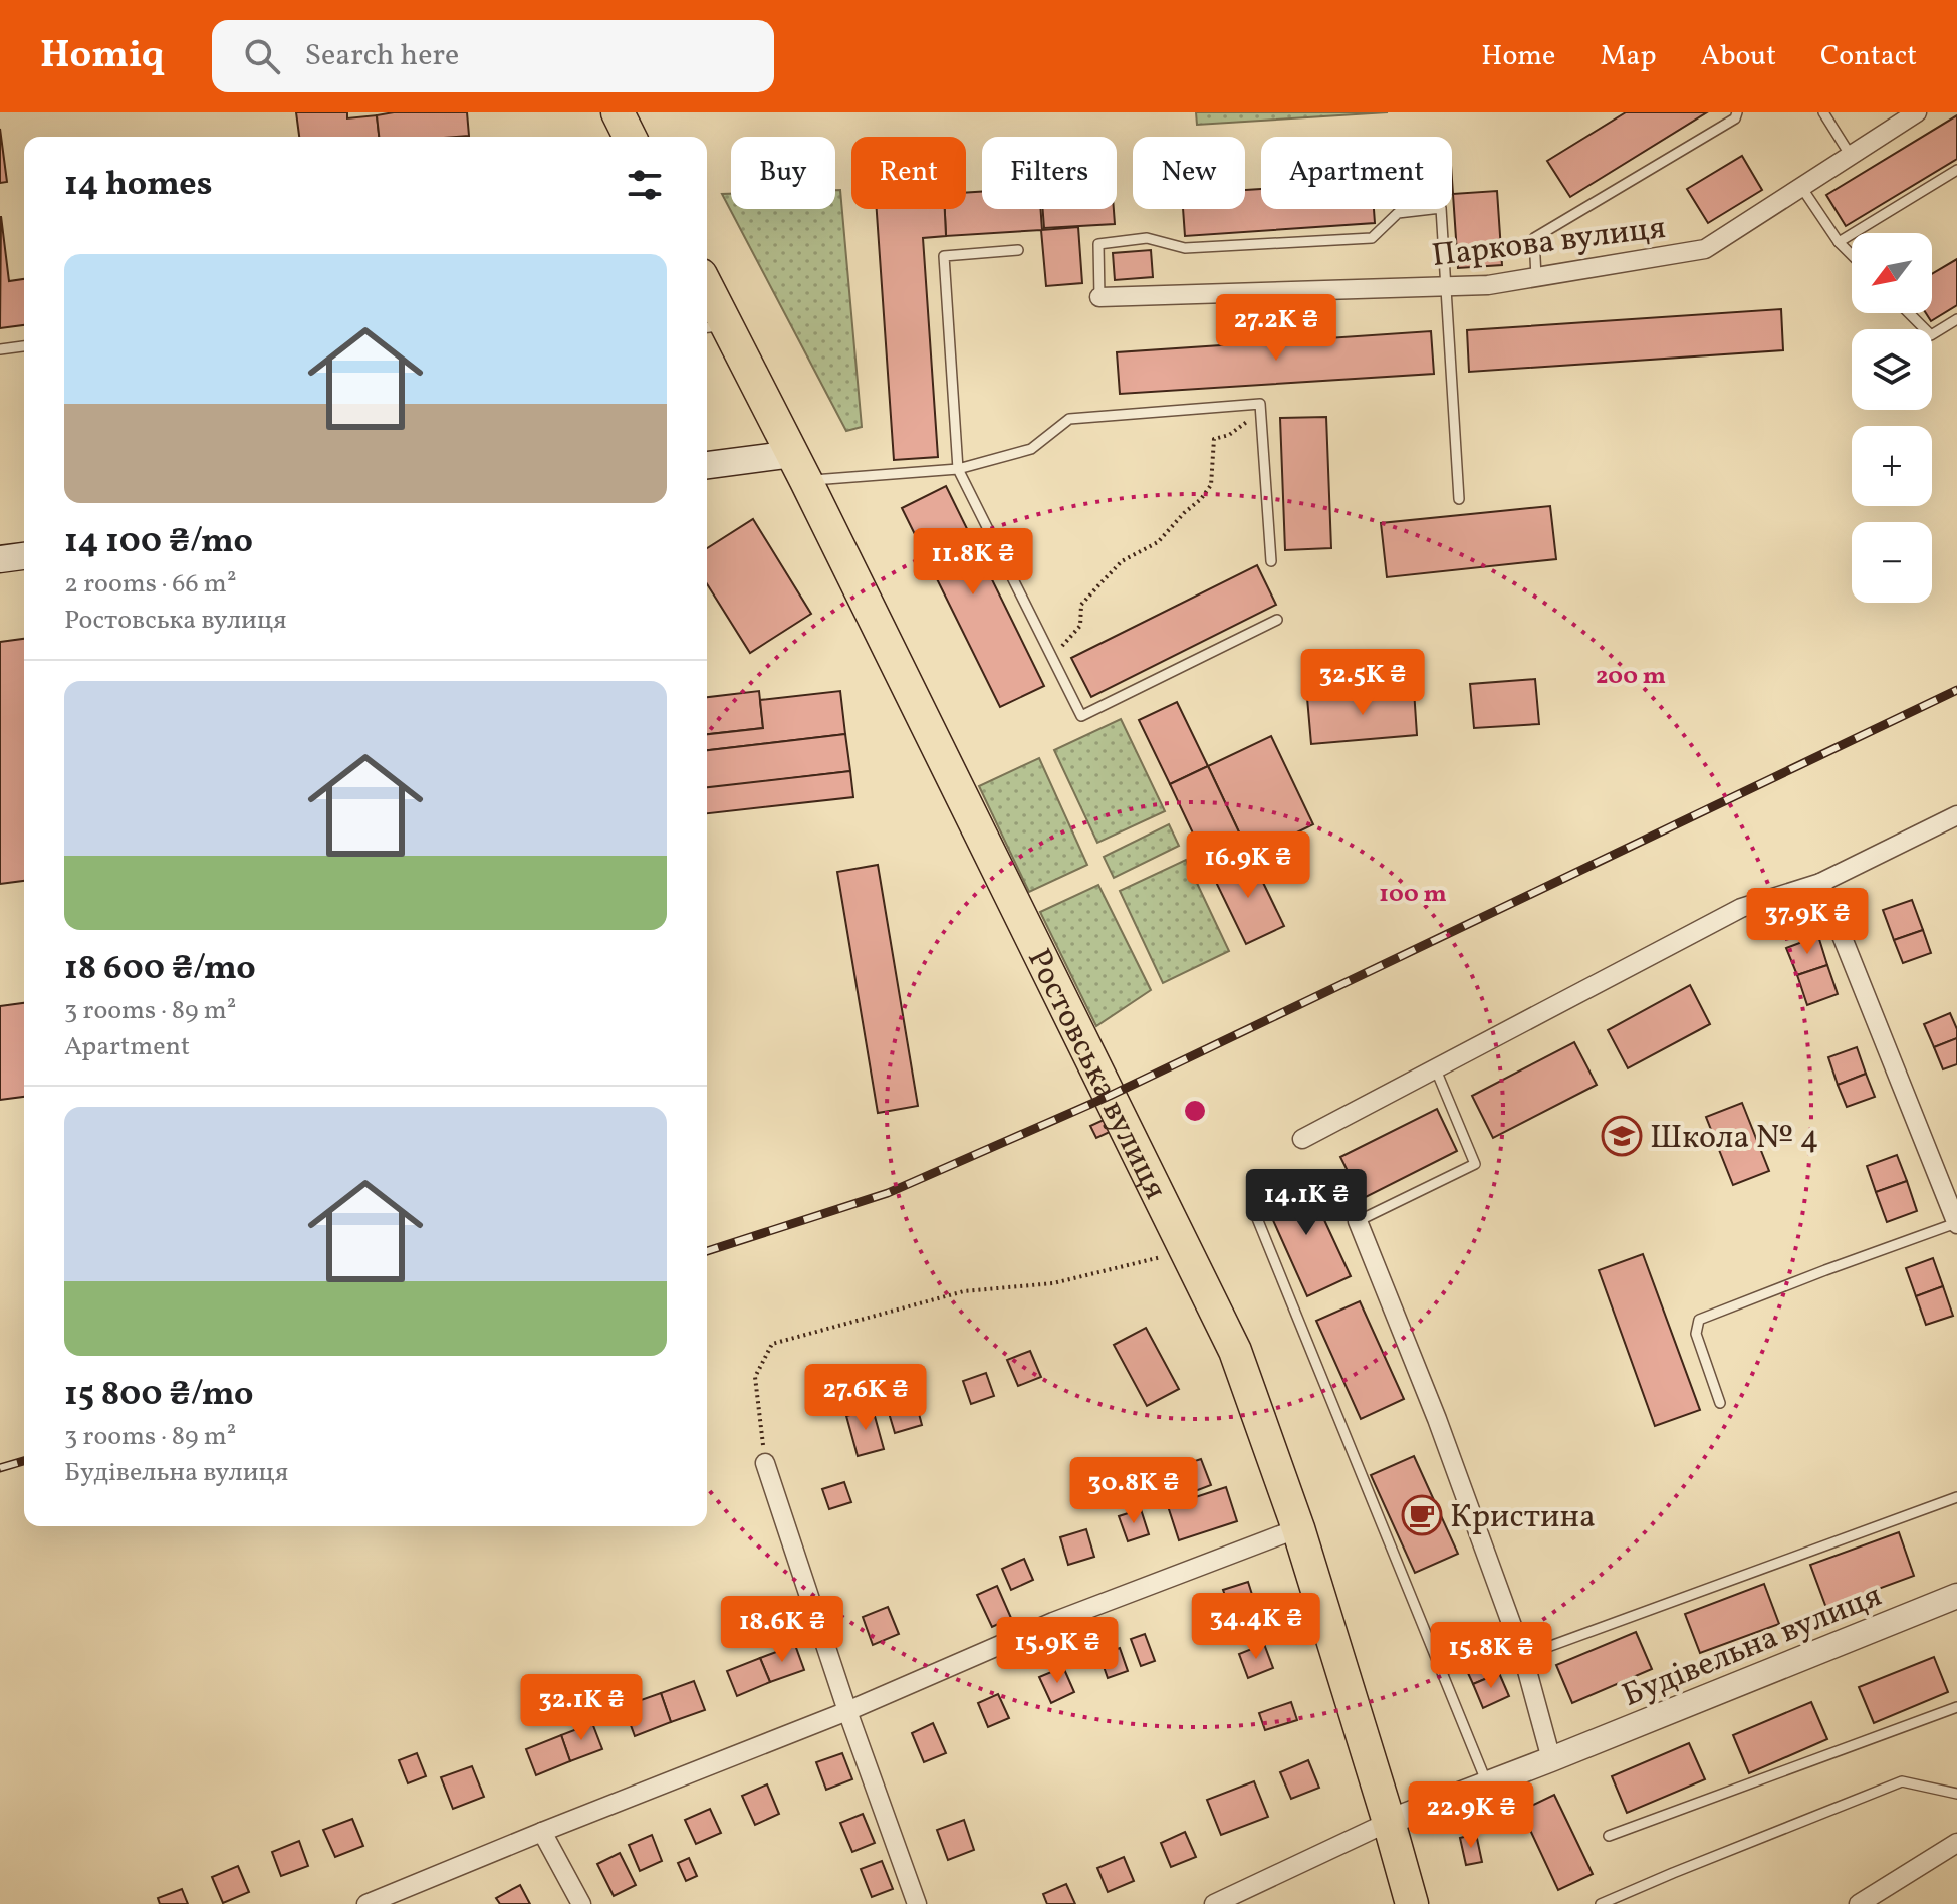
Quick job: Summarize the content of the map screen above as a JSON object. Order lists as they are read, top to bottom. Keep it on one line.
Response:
{"streets":{"highway":["Ростовська вулиця"],"street":["Паркова вулиця","Будівельна вулиця"]},"crossings":[["Ростовська вулиця","Будівельна вулиця"]],"places":{"school or university":["Школа № 4"],"cafe":["Кристина"]},"north":"bottom left","page":{"header":"Homiq","search":"Search here","nav":["Home","Map","About","Contact"],"chip":["Buy","Rent","Filters","New","Apartment"],"heading":"14 homes","map_buttons":["+","−"],"list":[{"name":"14 100 ₴/mo","note":"2 rooms · 66 m² · Ростовська вулиця"},{"name":"18 600 ₴/mo","note":"3 rooms · 89 m² · Apartment"},{"name":"15 800 ₴/mo","note":"3 rooms · 89 m² · Будівельна вулиця"}],"price":["27.2K ₴","11.8K ₴","32.5K ₴","16.9K ₴","37.9K ₴","14.1K ₴","27.6K ₴","30.8K ₴","34.4K ₴","18.6K ₴","15.9K ₴","15.8K ₴","32.1K ₴","22.9K ₴"]},"rings":["200 m","100 m"]}
